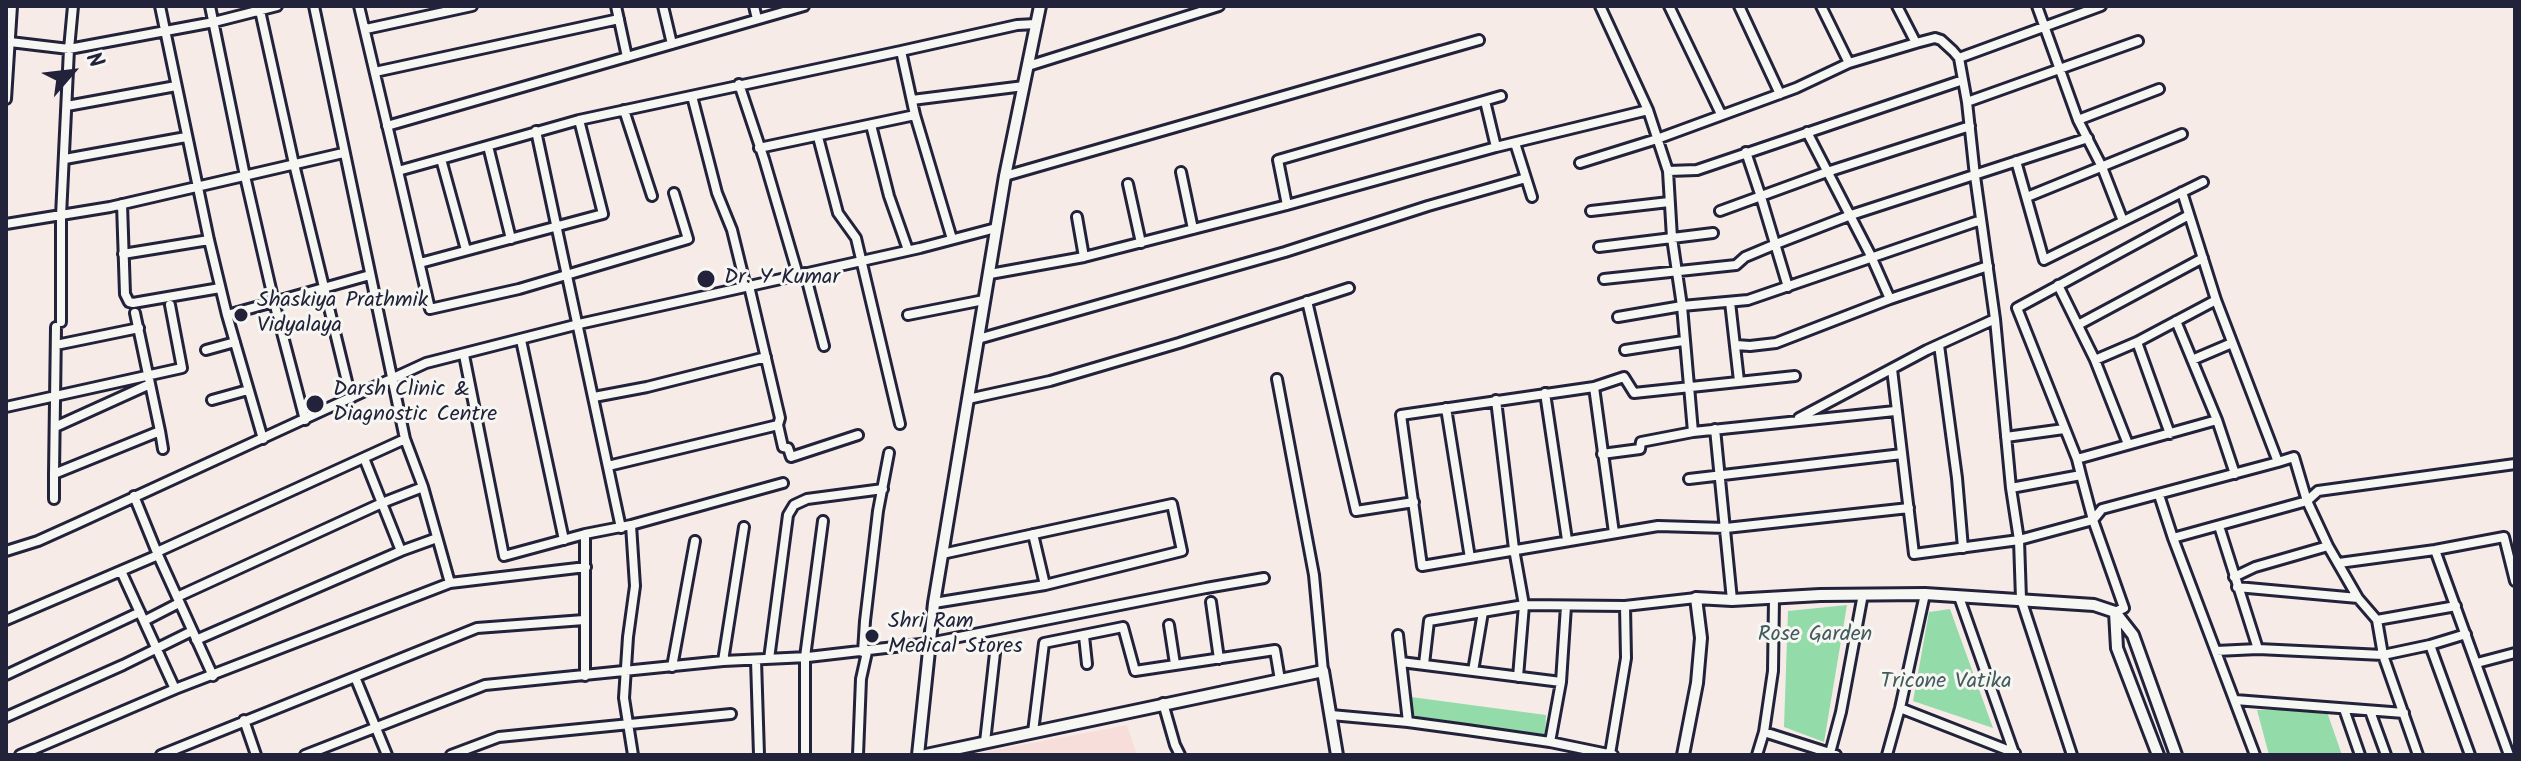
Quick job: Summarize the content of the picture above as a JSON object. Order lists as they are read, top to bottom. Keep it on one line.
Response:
{"parks":["Rose Garden","Tricone Vatika"],"places":["Dr. Y Kumar","Shaskiya Prathmik Vidyalaya","Darsh Clinic & Diagnostic Centre","Shri Ram Medical Stores"],"north":"top right"}
